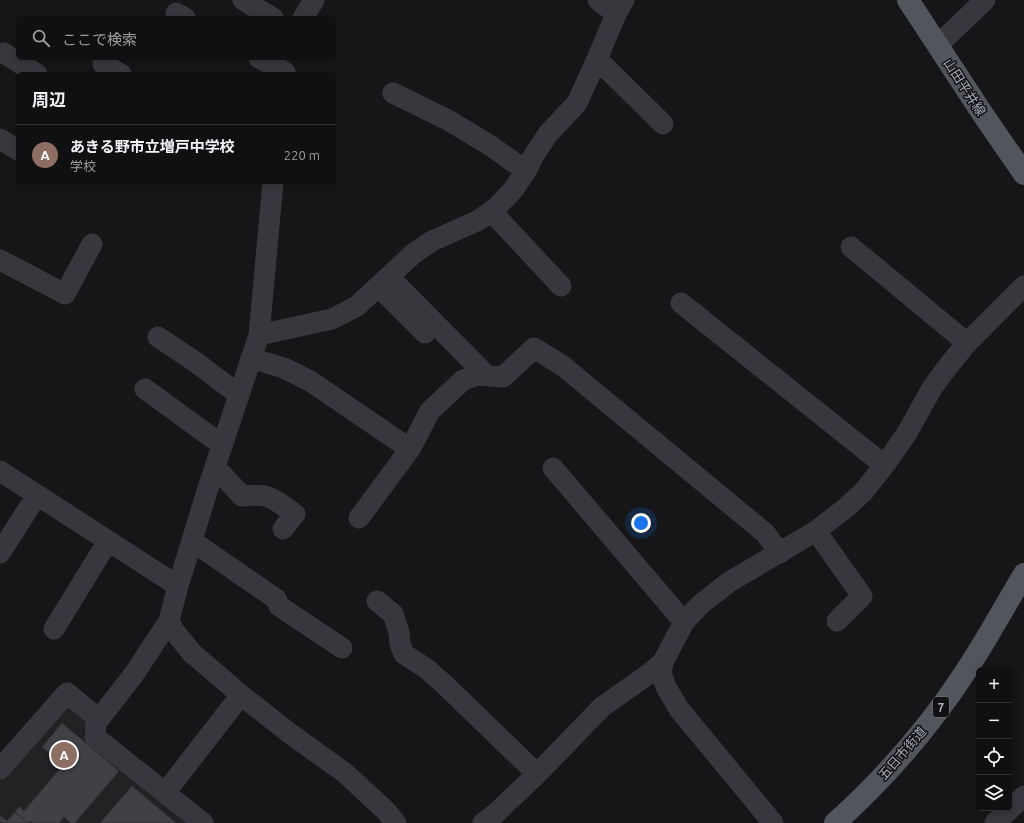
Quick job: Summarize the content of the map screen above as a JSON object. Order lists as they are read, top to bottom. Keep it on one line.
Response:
{"streets":{"main road":["山田平井線","7","五日市街道"]},"page":{"search":"ここで検索","heading":"周辺","list":[{"mark":"A","name":"あきる野市立増戸中学校","note":"学校","value":"220 m"}],"map_buttons":["+","−"],"pins":"A"}}
